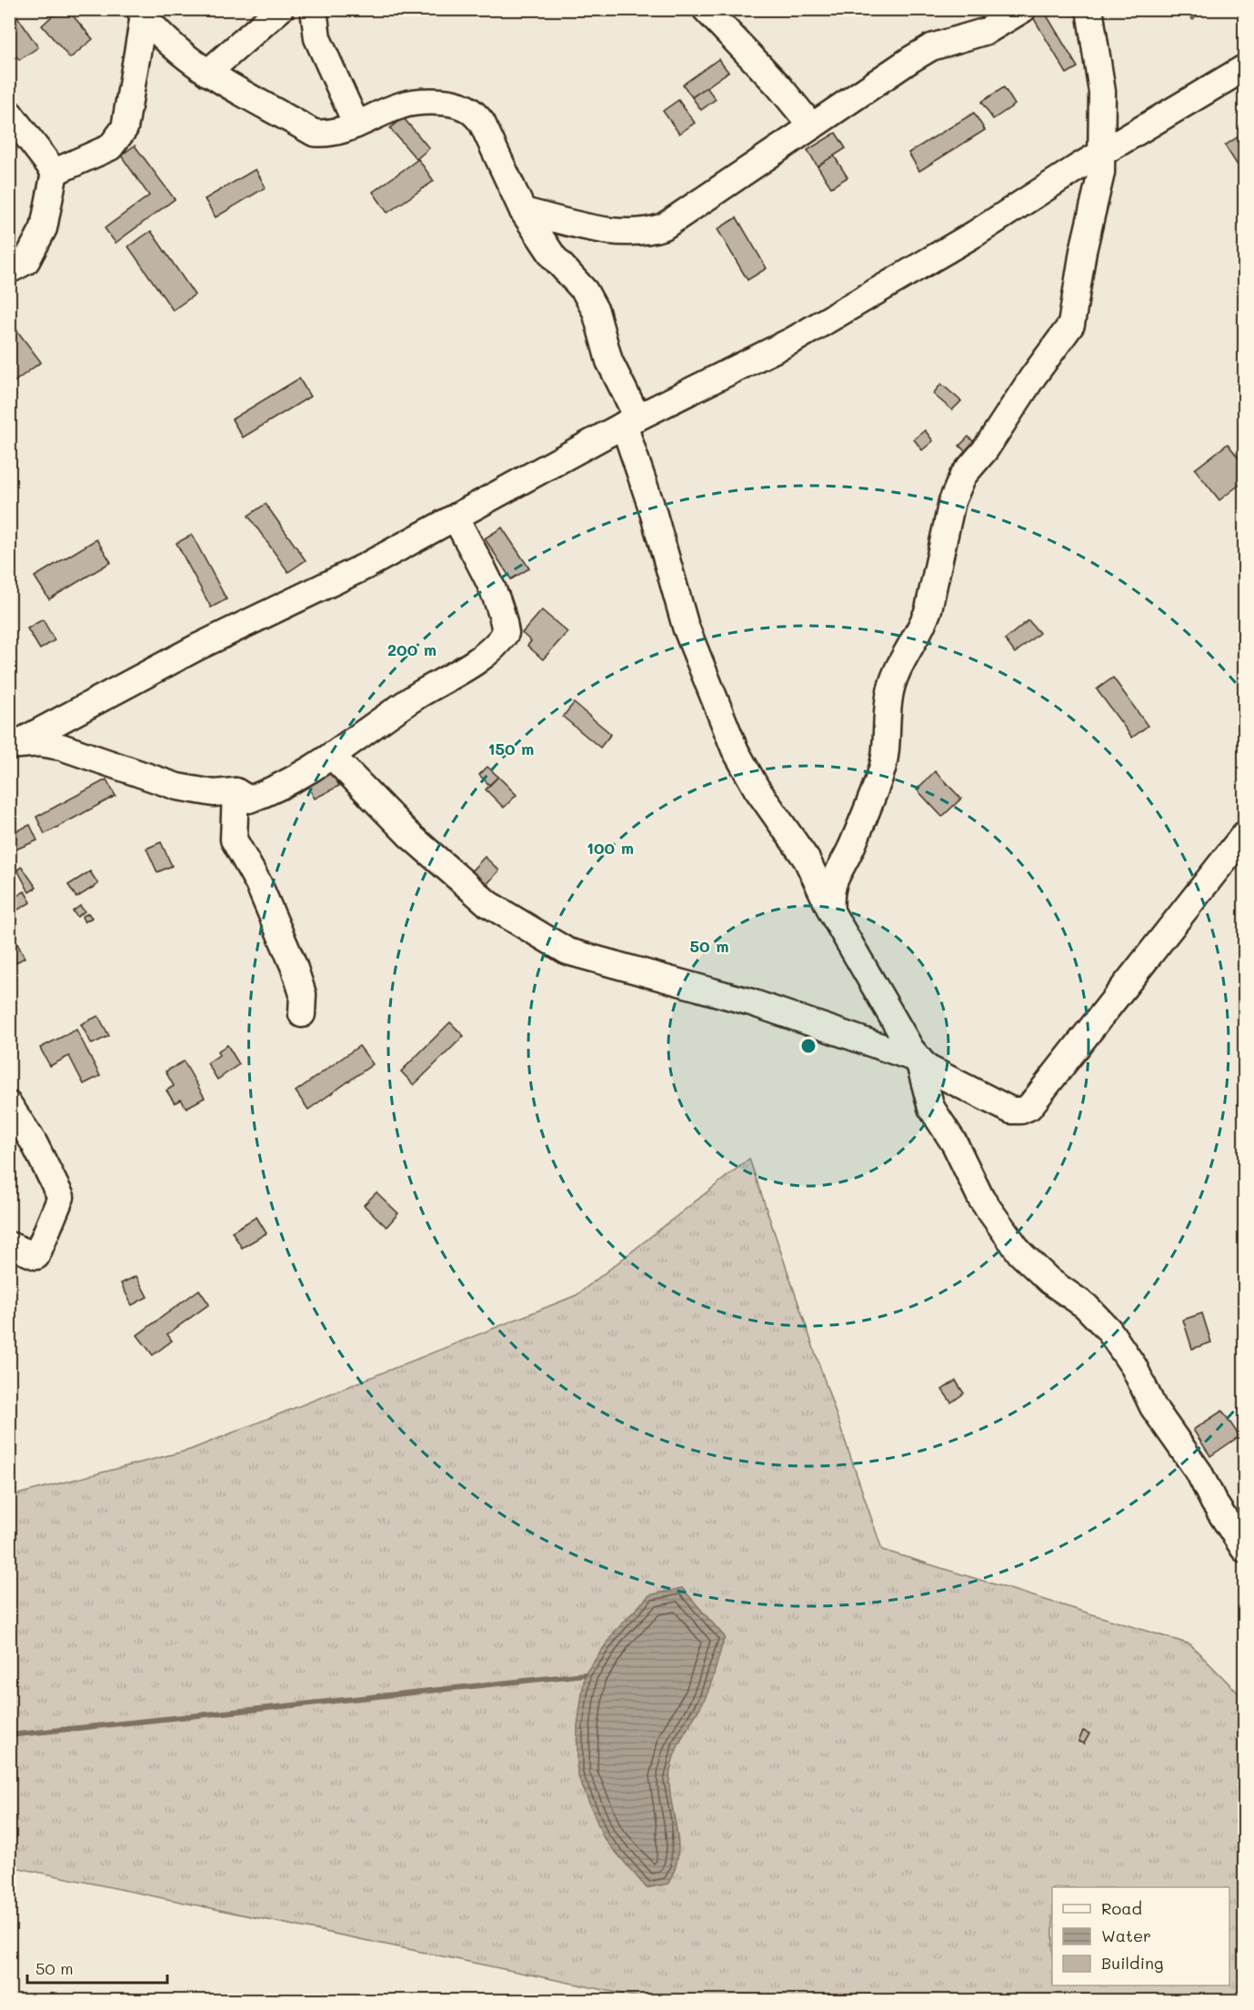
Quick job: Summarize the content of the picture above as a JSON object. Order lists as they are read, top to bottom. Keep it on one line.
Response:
{"legend":["Road","Water","Building"],"scale_bar":"50 m","rings":["200 m","150 m","100 m","50 m"]}
